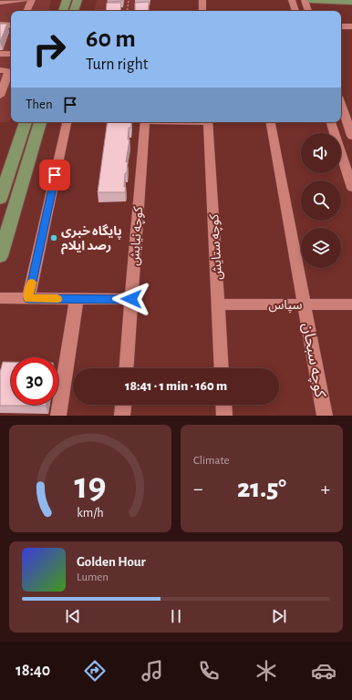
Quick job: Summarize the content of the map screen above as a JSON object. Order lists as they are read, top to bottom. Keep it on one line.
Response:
{"streets":{"street":["كوچه نيايش","کوچه ستایش","سپاس","کوچه سبحان"]},"crossings":[["کوچه ستایش","سپاس"],["سپاس","کوچه سبحان"]],"places":["پایگاه خبری رصد ایلام"],"page":{"turn":["60 m","Turn right"],"then":"Then","limit":"30","trip":"18:41 · 1 min · 160 m","tile":"Climate","heat":["−","21.5°","+"],"song":["Golden Hour","Lumen"],"tabs":"18:40","gauge":["19","km/h"]}}
